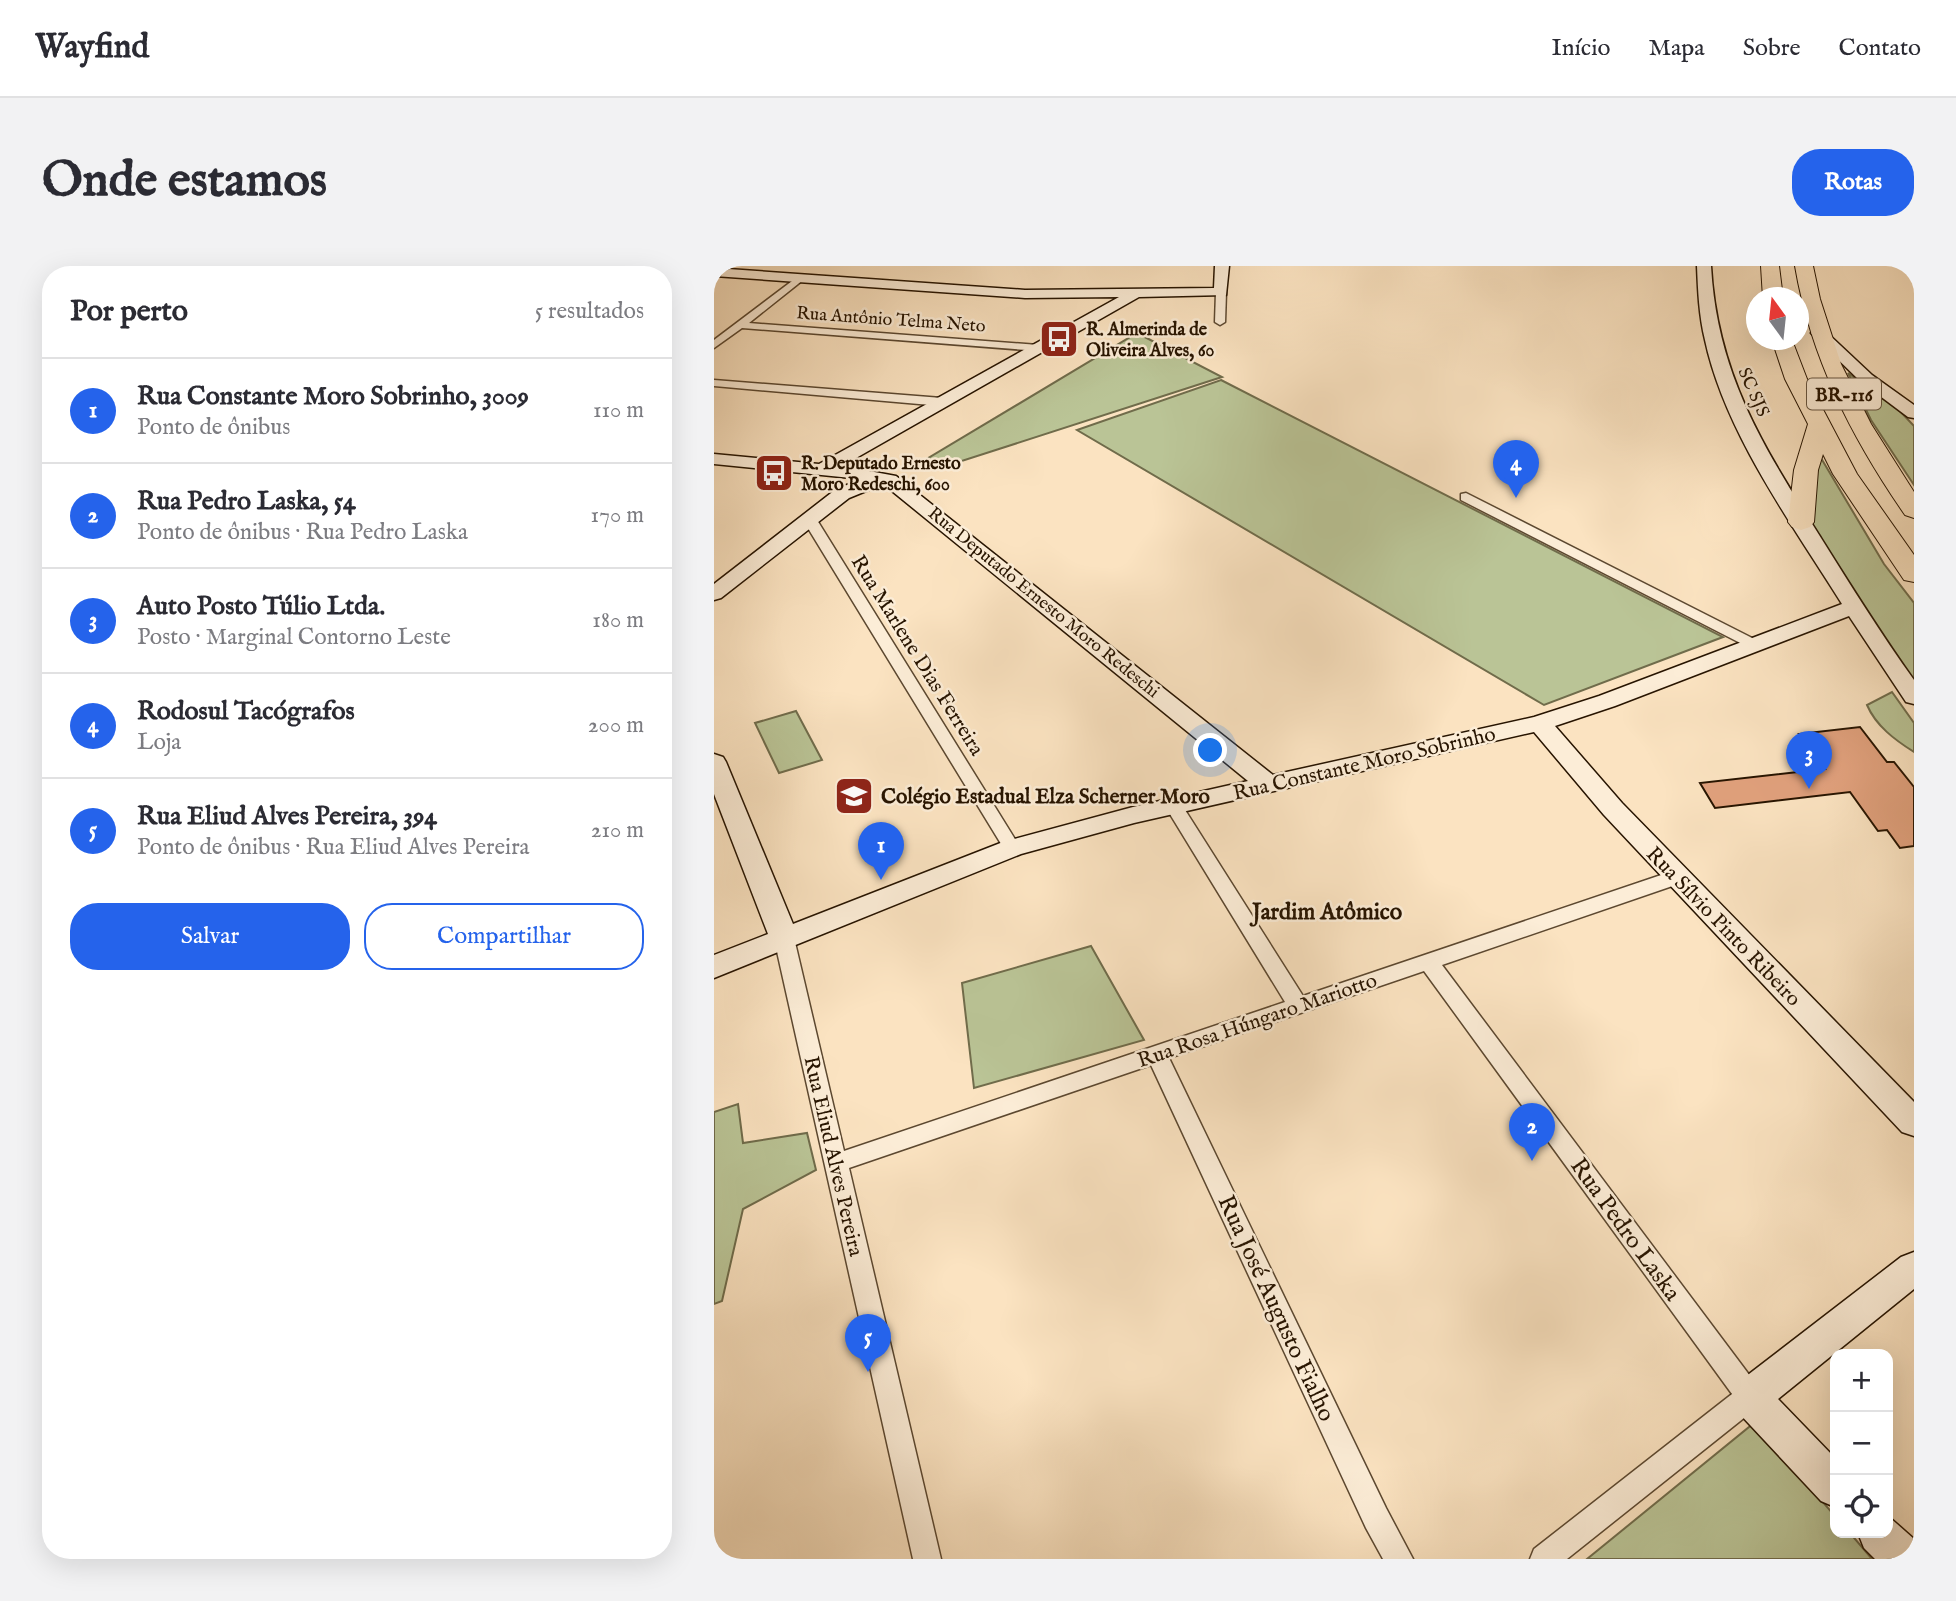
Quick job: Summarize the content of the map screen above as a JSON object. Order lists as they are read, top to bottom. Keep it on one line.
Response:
{"streets":{"highway":["BR-116"],"street":["Rua Antônio Telma Neto","SC SJS","Rua Deputado Ernesto Moro Redeschi","Rua Marlene Dias Ferreira","Rua Constante Moro Sobrinho","Rua Sílvio Pinto Ribeiro","Rua Rosa Húngaro Mariotto","Rua Eliud Alves Pereira","Rua Pedro Laska","Rua José Augusto Fialho"]},"crossings":[["SC SJS","Rua Constante Moro Sobrinho"],["Rua Deputado Ernesto Moro Redeschi","Rua Constante Moro Sobrinho"],["Rua Marlene Dias Ferreira","Rua Constante Moro Sobrinho"],["Rua Constante Moro Sobrinho","Rua Sílvio Pinto Ribeiro"],["Rua Constante Moro Sobrinho","Rua Eliud Alves Pereira"],["Rua Sílvio Pinto Ribeiro","Rua Rosa Húngaro Mariotto"],["Rua Rosa Húngaro Mariotto","Rua Eliud Alves Pereira"],["Rua Rosa Húngaro Mariotto","Rua Pedro Laska"],["Rua Rosa Húngaro Mariotto","Rua José Augusto Fialho"]],"districts":["Jardim Atômico"],"places":{"bus stop":["R. Almerinda de Oliveira Alves, 60","R. Deputado Ernesto Moro Redeschi, 600"],"school or university":["Colégio Estadual Elza Scherner Moro"]},"north":"top","page":{"header":"Wayfind","nav":["Início","Mapa","Sobre","Contato"],"buttons":["Rotas",["Salvar","Compartilhar"]],"title":"Onde estamos","heading":["Por perto","5 resultados"],"list":[{"mark":"1","name":"Rua Constante Moro Sobrinho, 3009","note":"Ponto de ônibus","value":"110 m"},{"mark":"2","name":"Rua Pedro Laska, 54","note":"Ponto de ônibus · Rua Pedro Laska","value":"170 m"},{"mark":"3","name":"Auto Posto Túlio Ltda.","note":"Posto · Marginal Contorno Leste","value":"180 m"},{"mark":"4","name":"Rodosul Tacógrafos","note":"Loja","value":"200 m"},{"mark":"5","name":"Rua Eliud Alves Pereira, 394","note":"Ponto de ônibus · Rua Eliud Alves Pereira","value":"210 m"}],"pins":["4","3","1","2","5"],"map_buttons":["+","−"]}}
